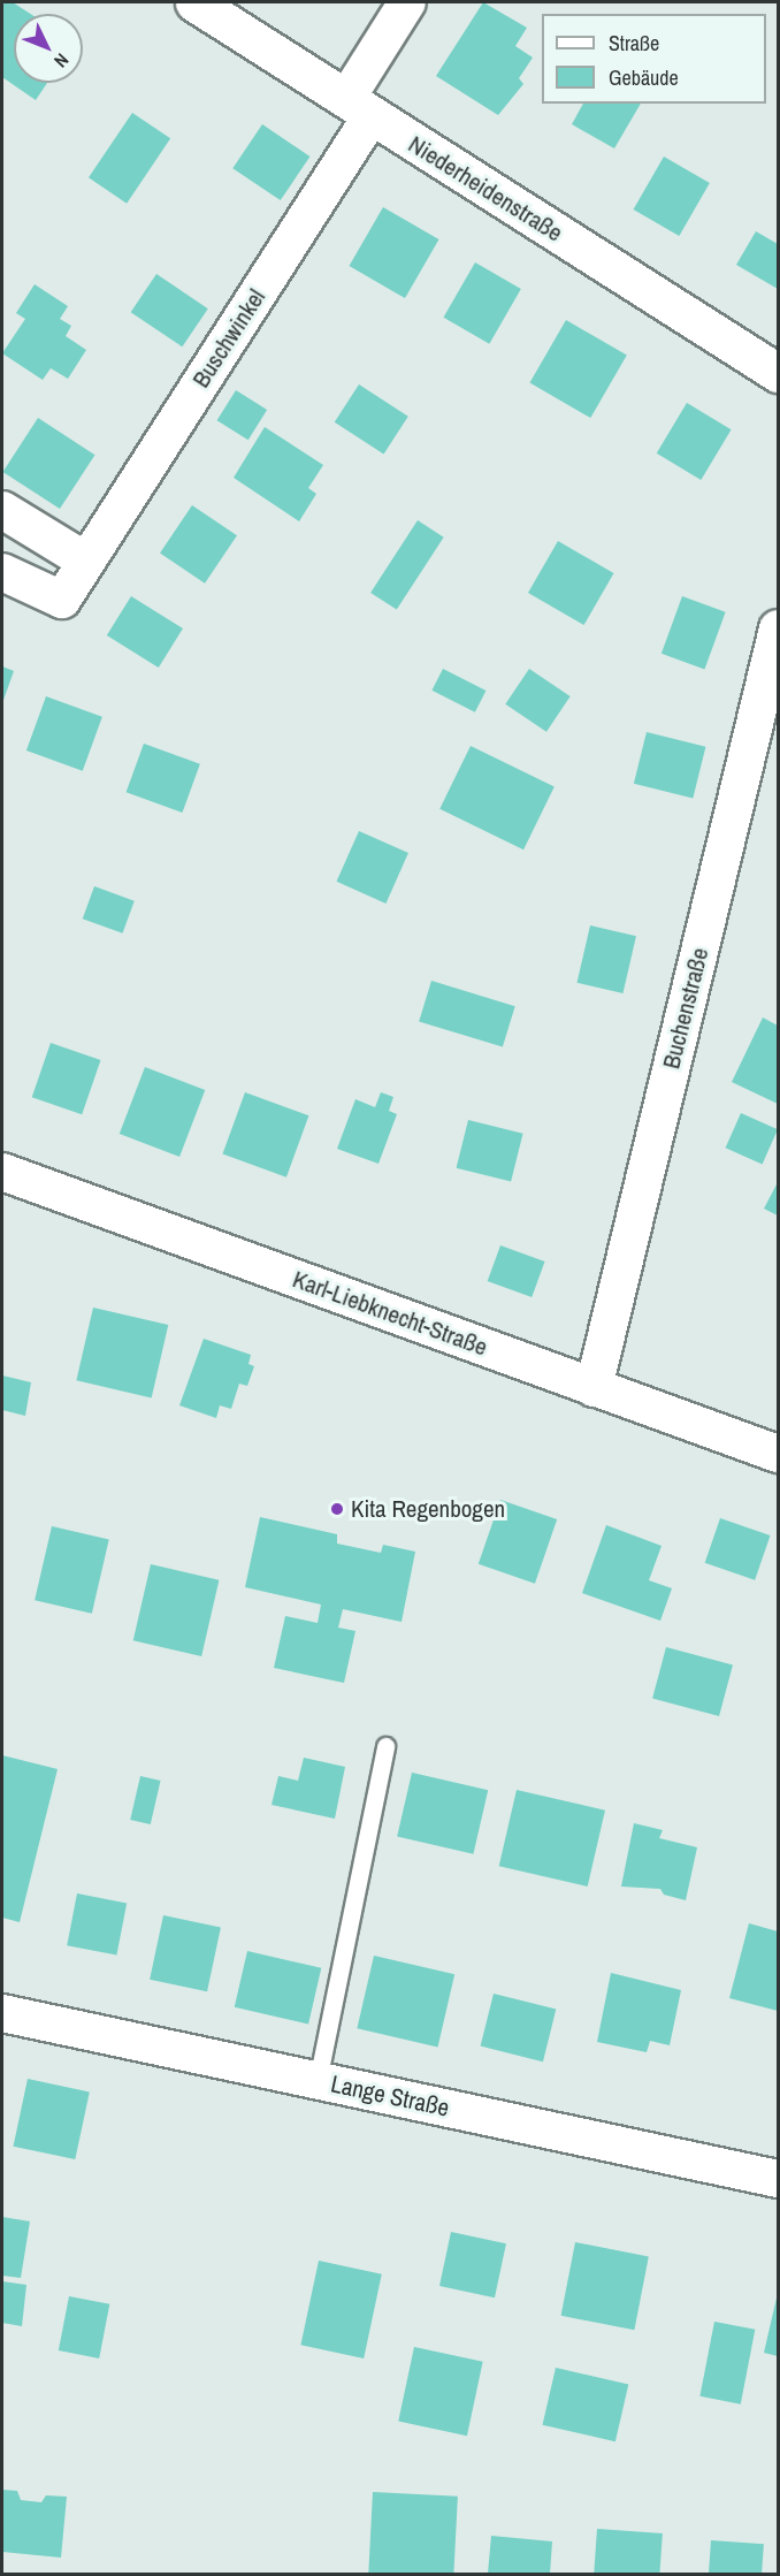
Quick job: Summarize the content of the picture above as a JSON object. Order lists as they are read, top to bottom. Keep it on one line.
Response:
{"streets":{"street":["Niederheidenstraße","Buschwinkel","Buchenstraße","Karl-Liebknecht-Straße","Lange Straße"]},"crossings":[["Niederheidenstraße","Buschwinkel"],["Buchenstraße","Karl-Liebknecht-Straße"]],"places":["Kita Regenbogen"],"legend":["Straße","Gebäude"],"north":"bottom right"}
